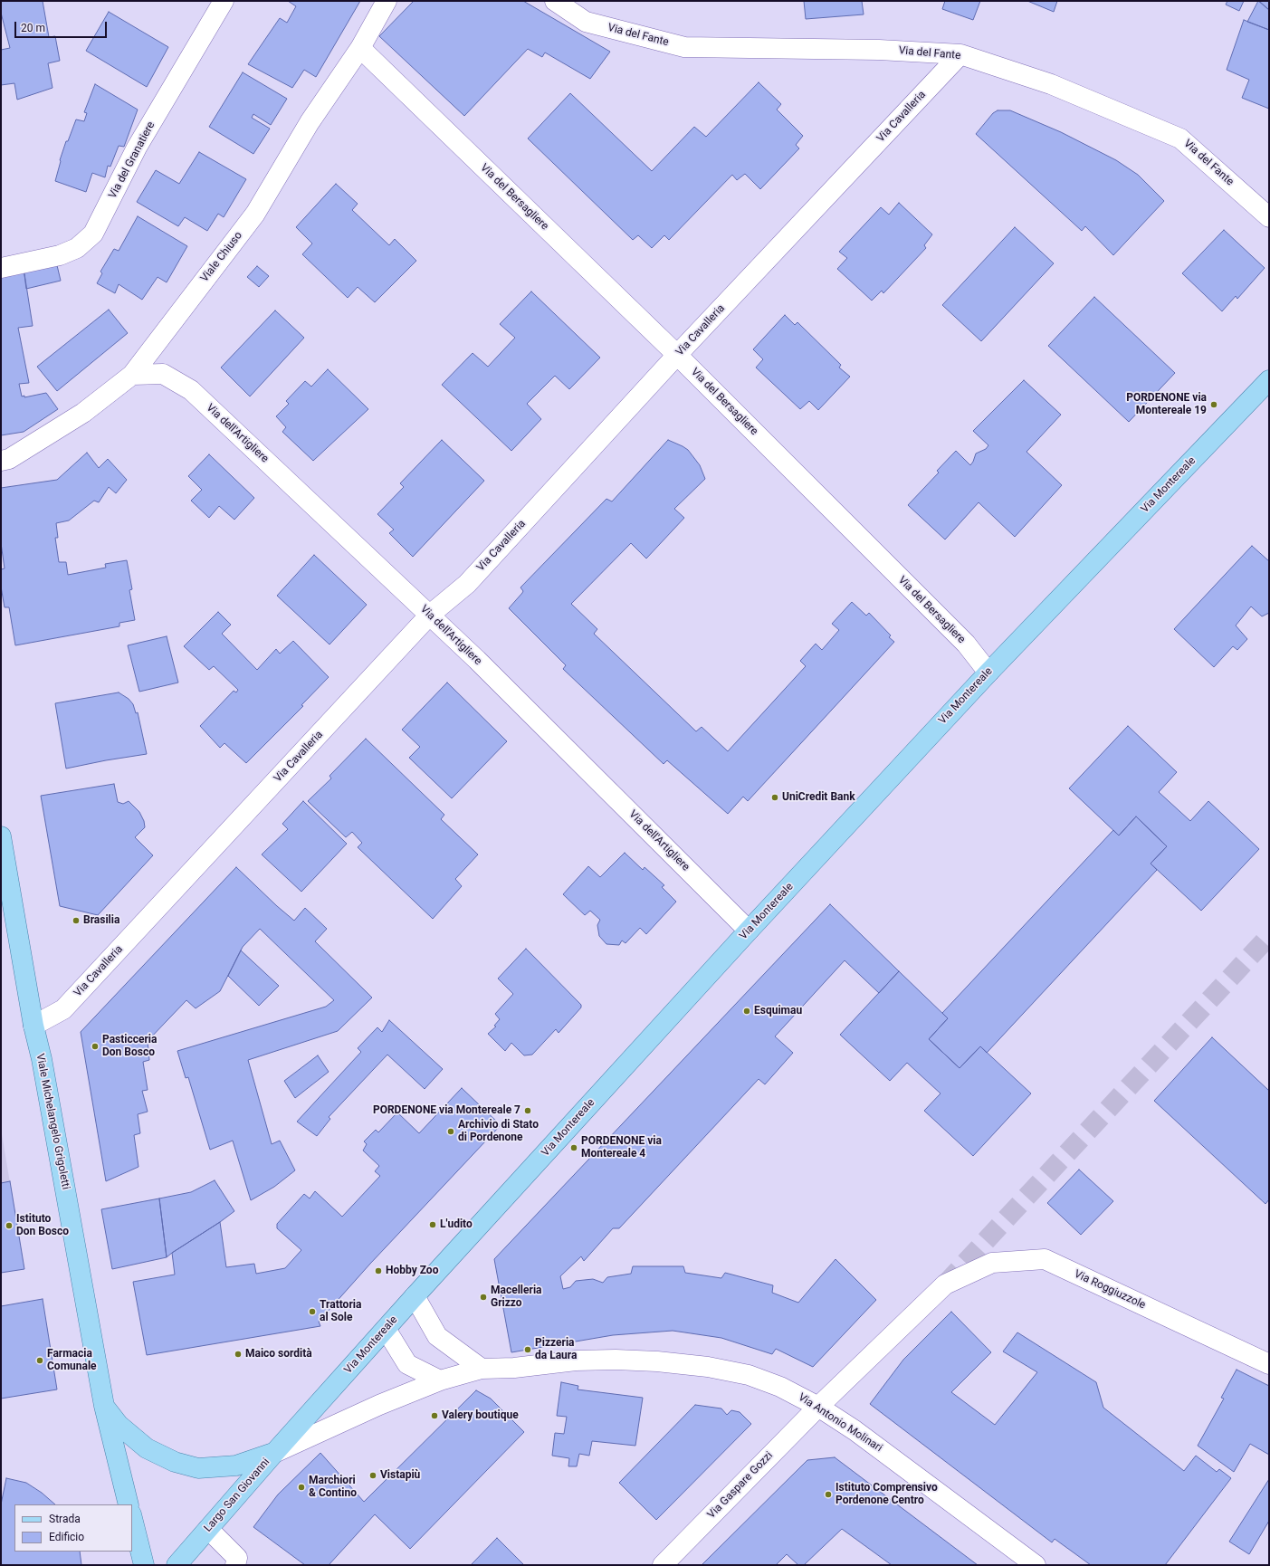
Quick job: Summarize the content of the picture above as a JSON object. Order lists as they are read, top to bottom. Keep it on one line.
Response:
{"streets":{"main road":["Via Montereale","Viale Michelangelo Grigoletti","Largo San Giovanni"],"street":["Via del Fante","Via Cavalleria","Via del Granatiere","Via del Bersagliere","Viale Chiuso","Via dell'Artigliere","Via Roggiuzzole","Via Antonio Molinari","Via Gaspare Gozzi"]},"crossings":[["Via del Fante","Via Cavalleria"],["Via Cavalleria","Via del Bersagliere"],["Via Cavalleria","Via dell'Artigliere"],["Via Cavalleria","Viale Michelangelo Grigoletti"],["Via del Bersagliere","Viale Chiuso"],["Via del Bersagliere","Via Montereale"],["Viale Chiuso","Via dell'Artigliere"],["Via dell'Artigliere","Via Montereale"],["Via Montereale","Via Antonio Molinari"],["Via Montereale","Largo San Giovanni"],["Viale Michelangelo Grigoletti","Largo San Giovanni"],["Via Roggiuzzole","Via Antonio Molinari"],["Via Roggiuzzole","Via Gaspare Gozzi"],["Via Antonio Molinari","Via Gaspare Gozzi"],["Via Antonio Molinari","Largo San Giovanni"]],"places":["PORDENONE via Montereale 19","UniCredit Bank","Brasilia","Esquimau","Pasticceria Don Bosco","PORDENONE via Montereale 7","Archivio di Stato di Pordenone","PORDENONE via Montereale 4","L'udito","Istituto Don Bosco","Hobby Zoo","Macelleria Grizzo","Trattoria al Sole","Pizzeria da Laura","Maico sordità","Farmacia Comunale","Valery boutique","Vistapiù","Marchiori & Contino","Istituto Comprensivo Pordenone Centro"],"legend":["Strada","Edificio"],"scale_bar":"20 m"}
